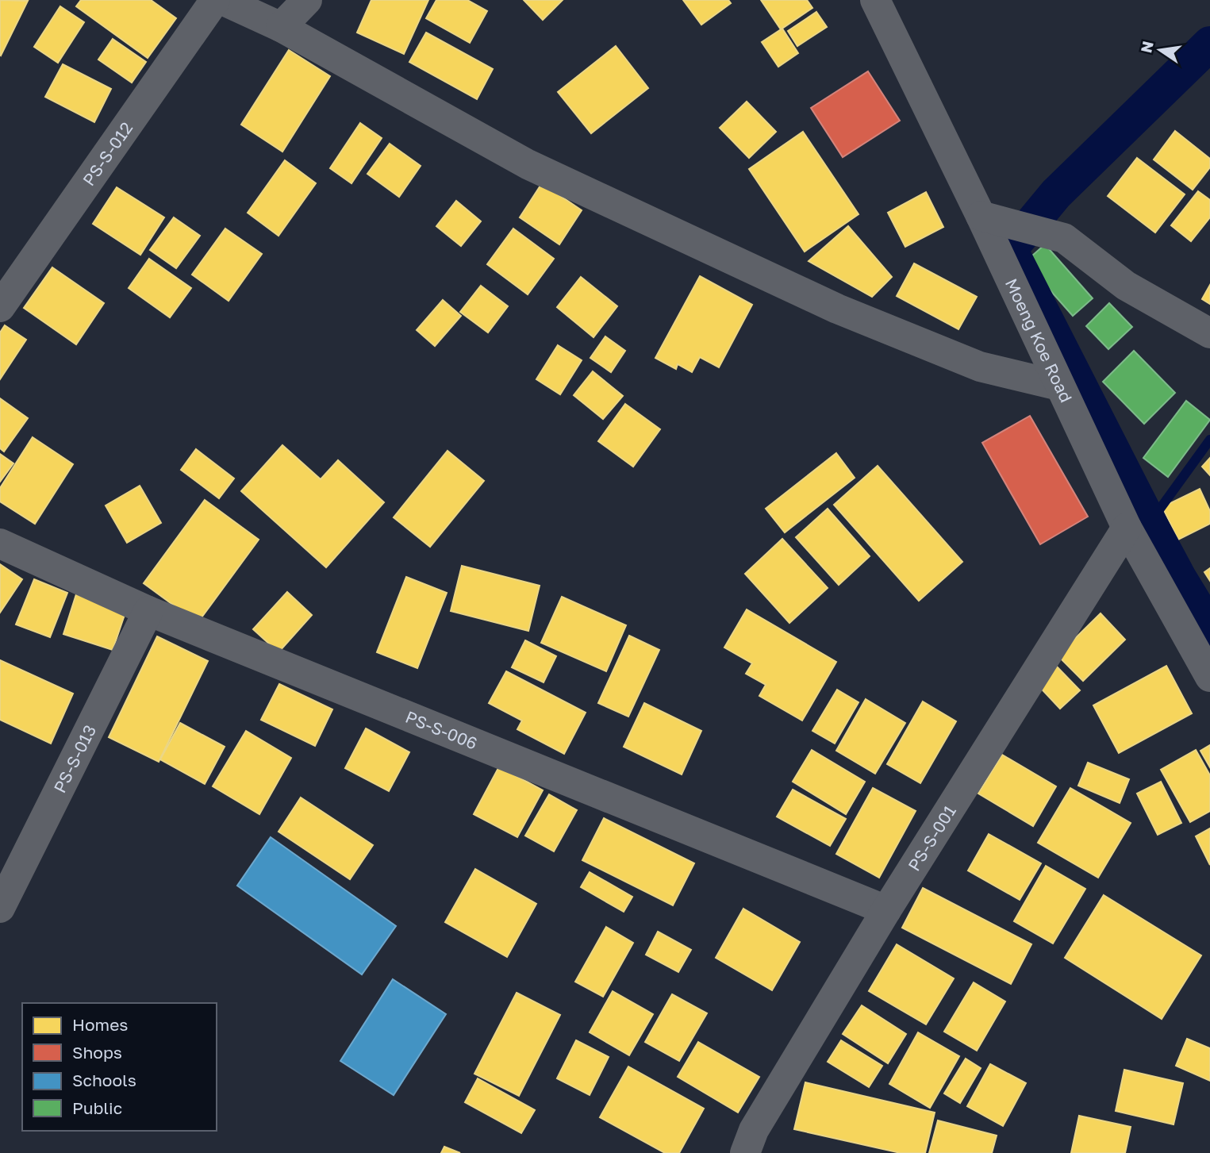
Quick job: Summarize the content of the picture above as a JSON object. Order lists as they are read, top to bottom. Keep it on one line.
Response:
{"streets":{"street":["PS-S-012","Moeng Koe Road","PS-S-006","PS-S-013","PS-S-001"]},"crossings":[["Moeng Koe Road","PS-S-001"],["PS-S-006","PS-S-013"],["PS-S-006","PS-S-001"]],"legend":["Homes","Shops","Schools","Public"],"north":"left"}
